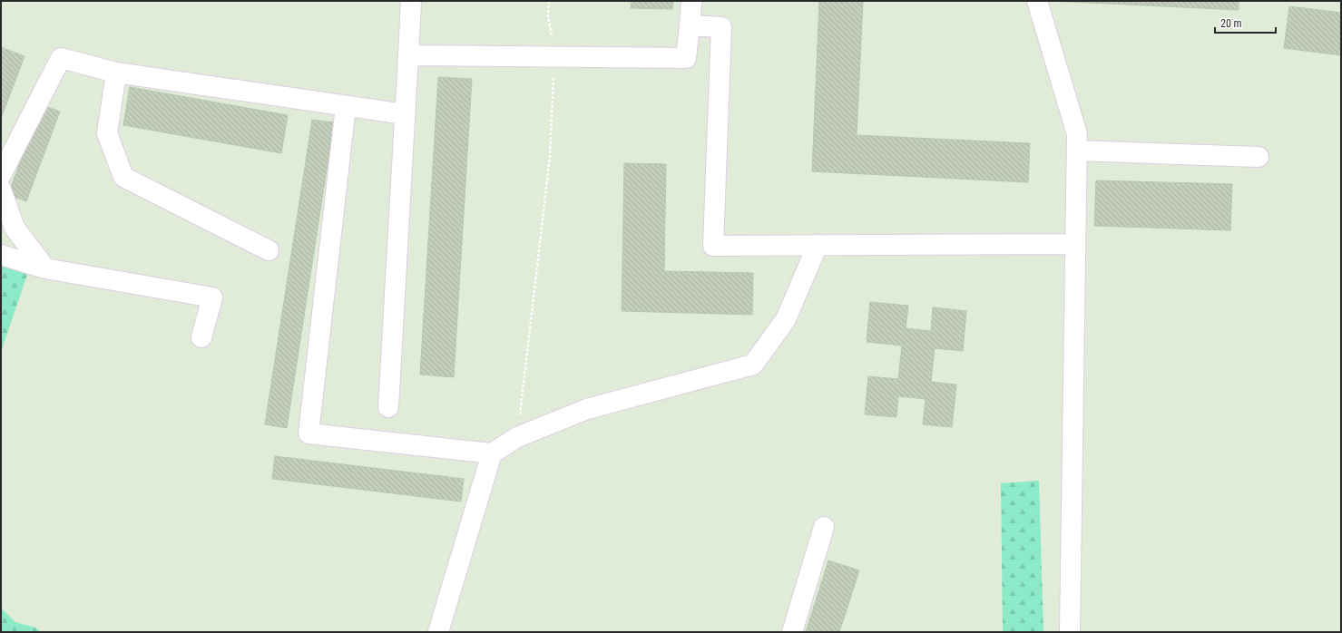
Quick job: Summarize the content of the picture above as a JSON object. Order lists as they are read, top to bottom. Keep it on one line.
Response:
{"scale_bar":"20 m"}
